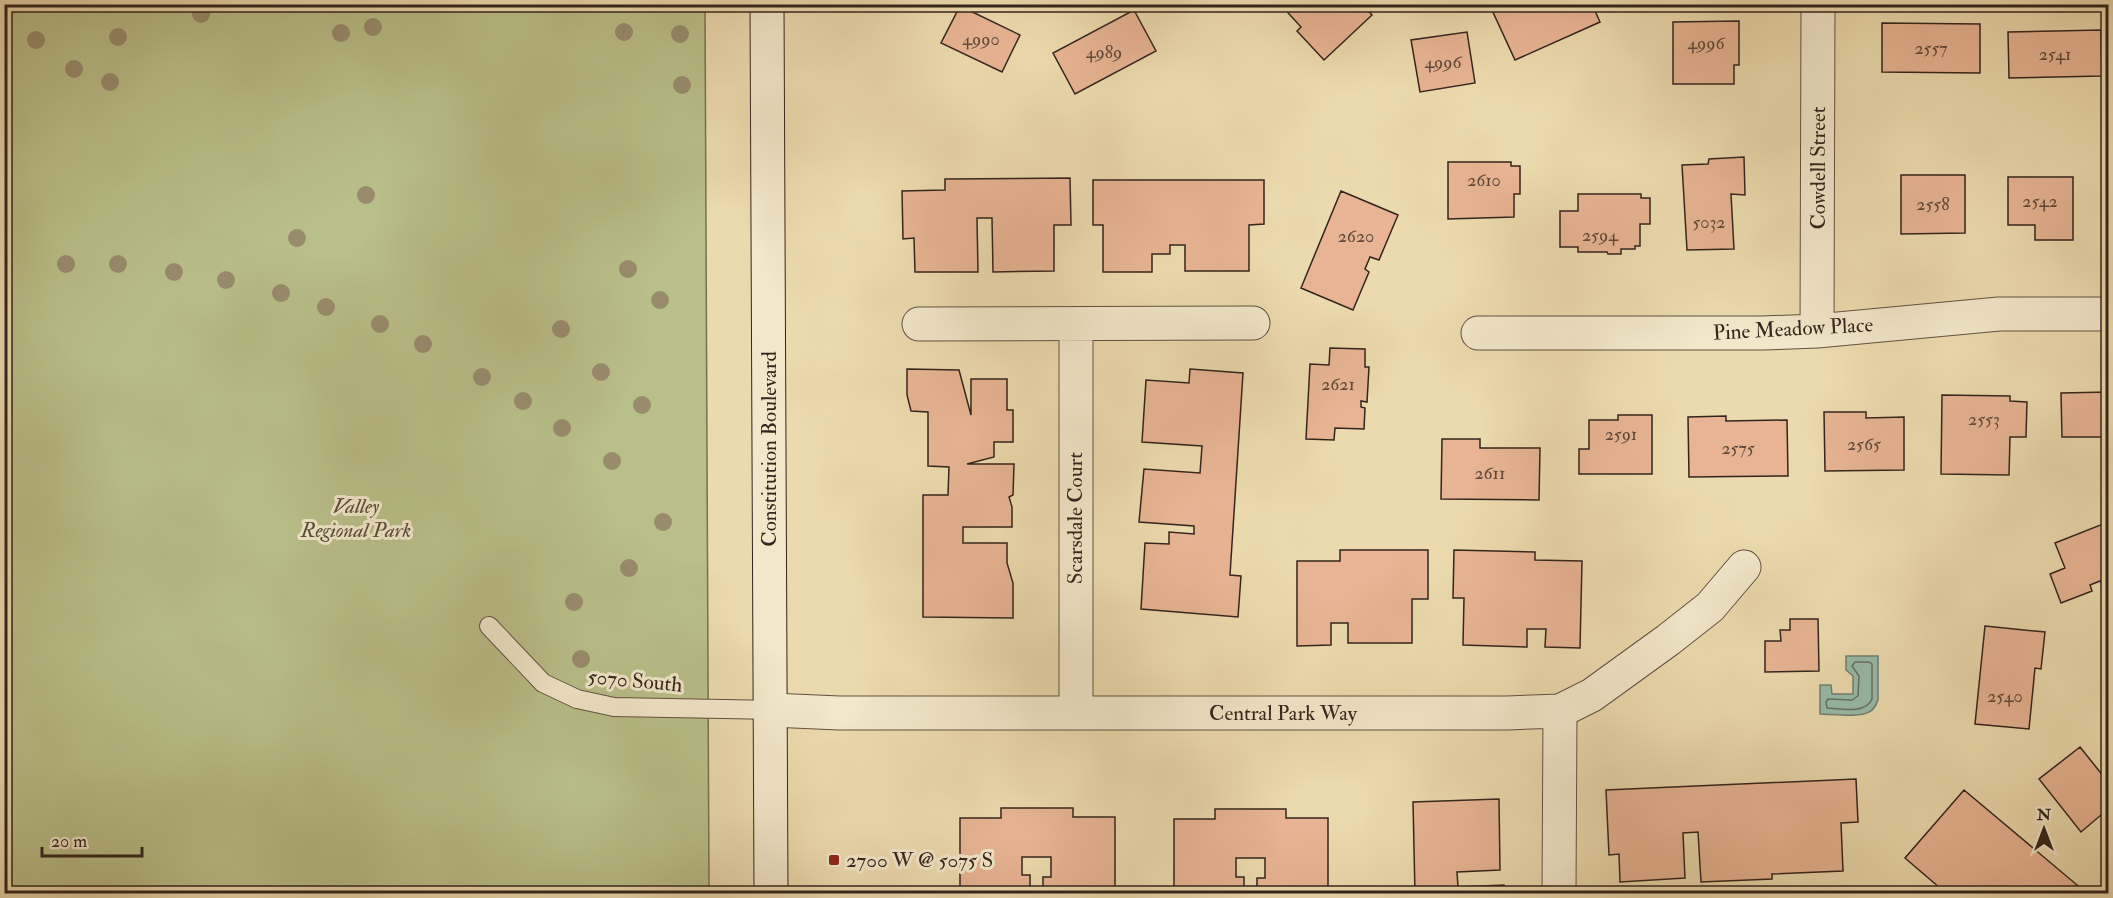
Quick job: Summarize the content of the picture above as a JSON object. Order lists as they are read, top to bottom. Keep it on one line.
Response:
{"streets":{"street":["Cowdell Street","Pine Meadow Place","Constitution Boulevard","Scarsdale Court","Central Park Way"],"lane":["5070 South"]},"crossings":[["Cowdell Street","Pine Meadow Place"],["Constitution Boulevard","5070 South"],["Constitution Boulevard","Central Park Way"],["Scarsdale Court","Central Park Way"],["5070 South","Central Park Way"]],"parks":["Valley Regional Park"],"places":{"transit":["2700 W @ 5075 S"]},"house_numbers":["4990","4996","2557","4989","2541","4996","2610","2542","2558","5032","2594","2620","2621","2553","2591","2565","2575","2611","2540"],"scale_bar":"20 m","north":"top"}
